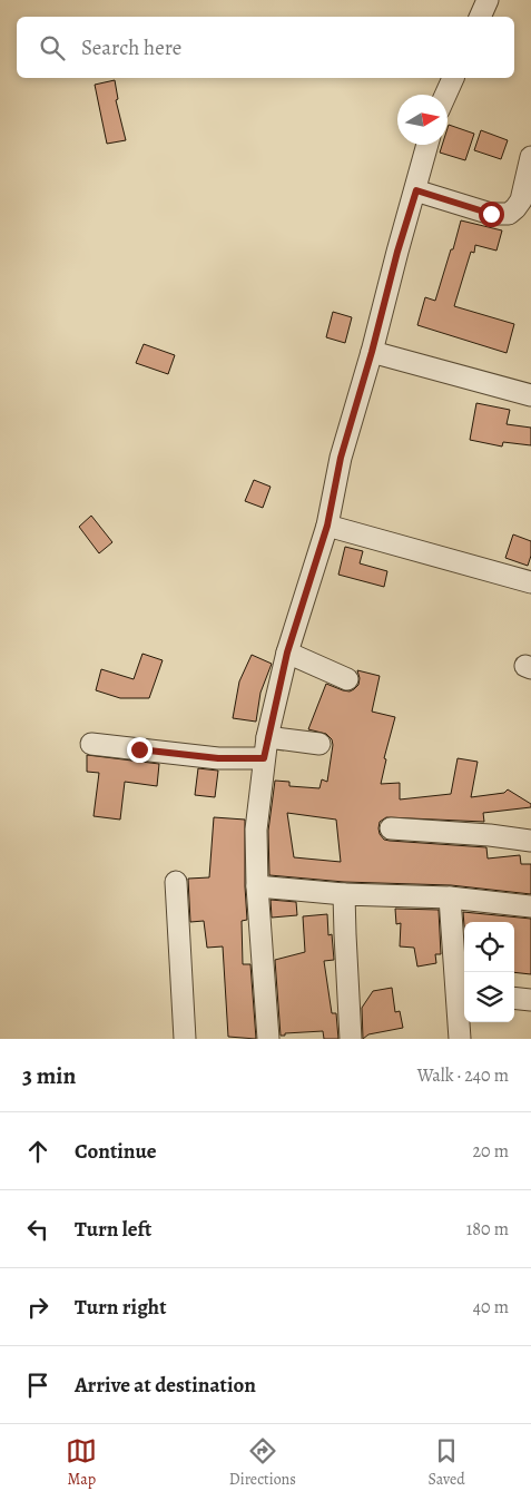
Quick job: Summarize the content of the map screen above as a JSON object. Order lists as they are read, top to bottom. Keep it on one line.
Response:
{"north":"right","page":{"search":"Search here","heading":["3 min","Walk · 240 m"],"list":[["Continue","20 m"],["Turn left","180 m"],["Turn right","40 m"],"Arrive at destination"],"nav":["Map","Directions","Saved"]}}
